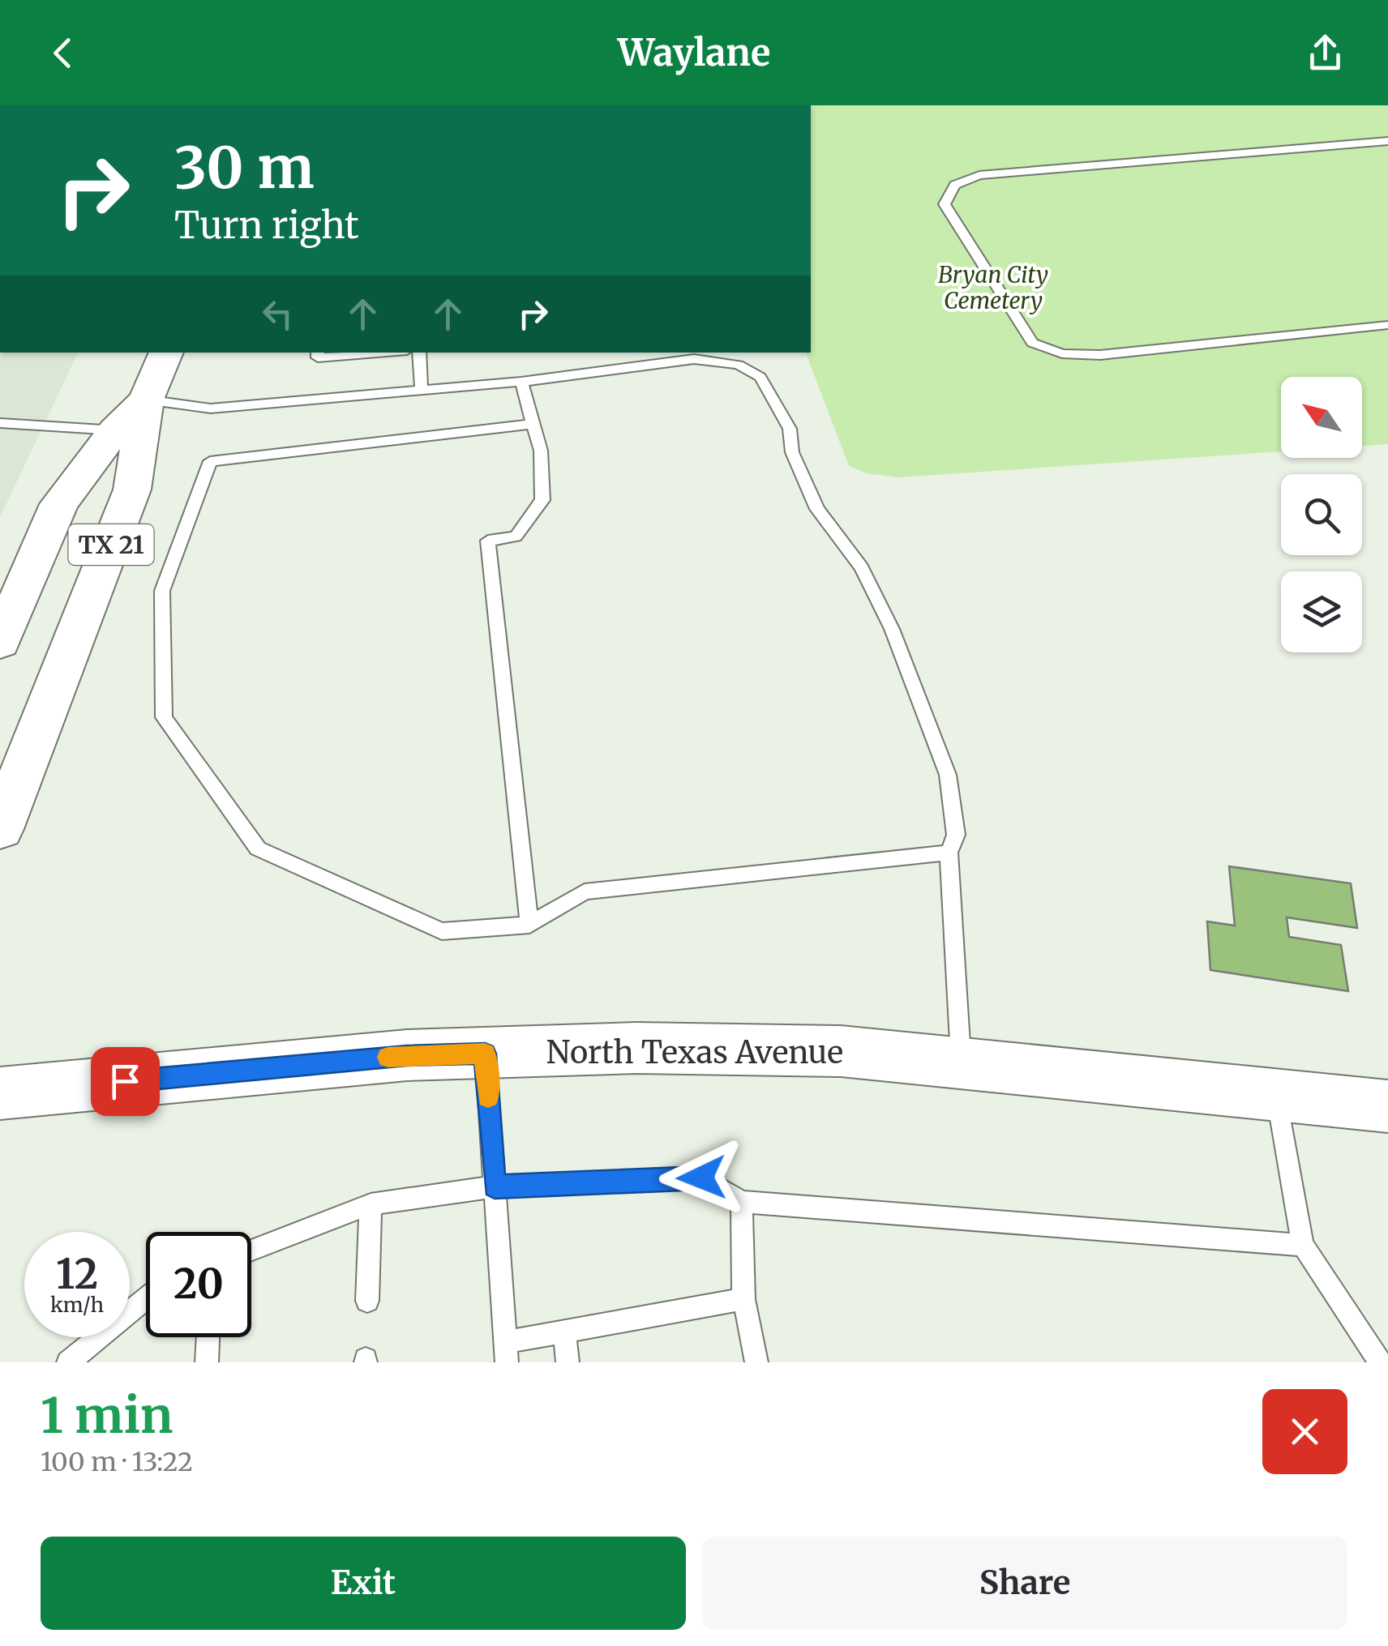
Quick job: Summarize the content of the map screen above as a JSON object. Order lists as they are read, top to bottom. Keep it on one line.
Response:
{"streets":{"main road":["TX 21","North Texas Avenue"]},"parks":["Bryan City Cemetery"],"north":"top left","page":{"header":"Waylane","turn":["30 m","Turn right"],"speed":"12 km/h","limit":"20","heading":["1 min","100 m · 13:22"],"buttons":["Exit","Share"]}}
